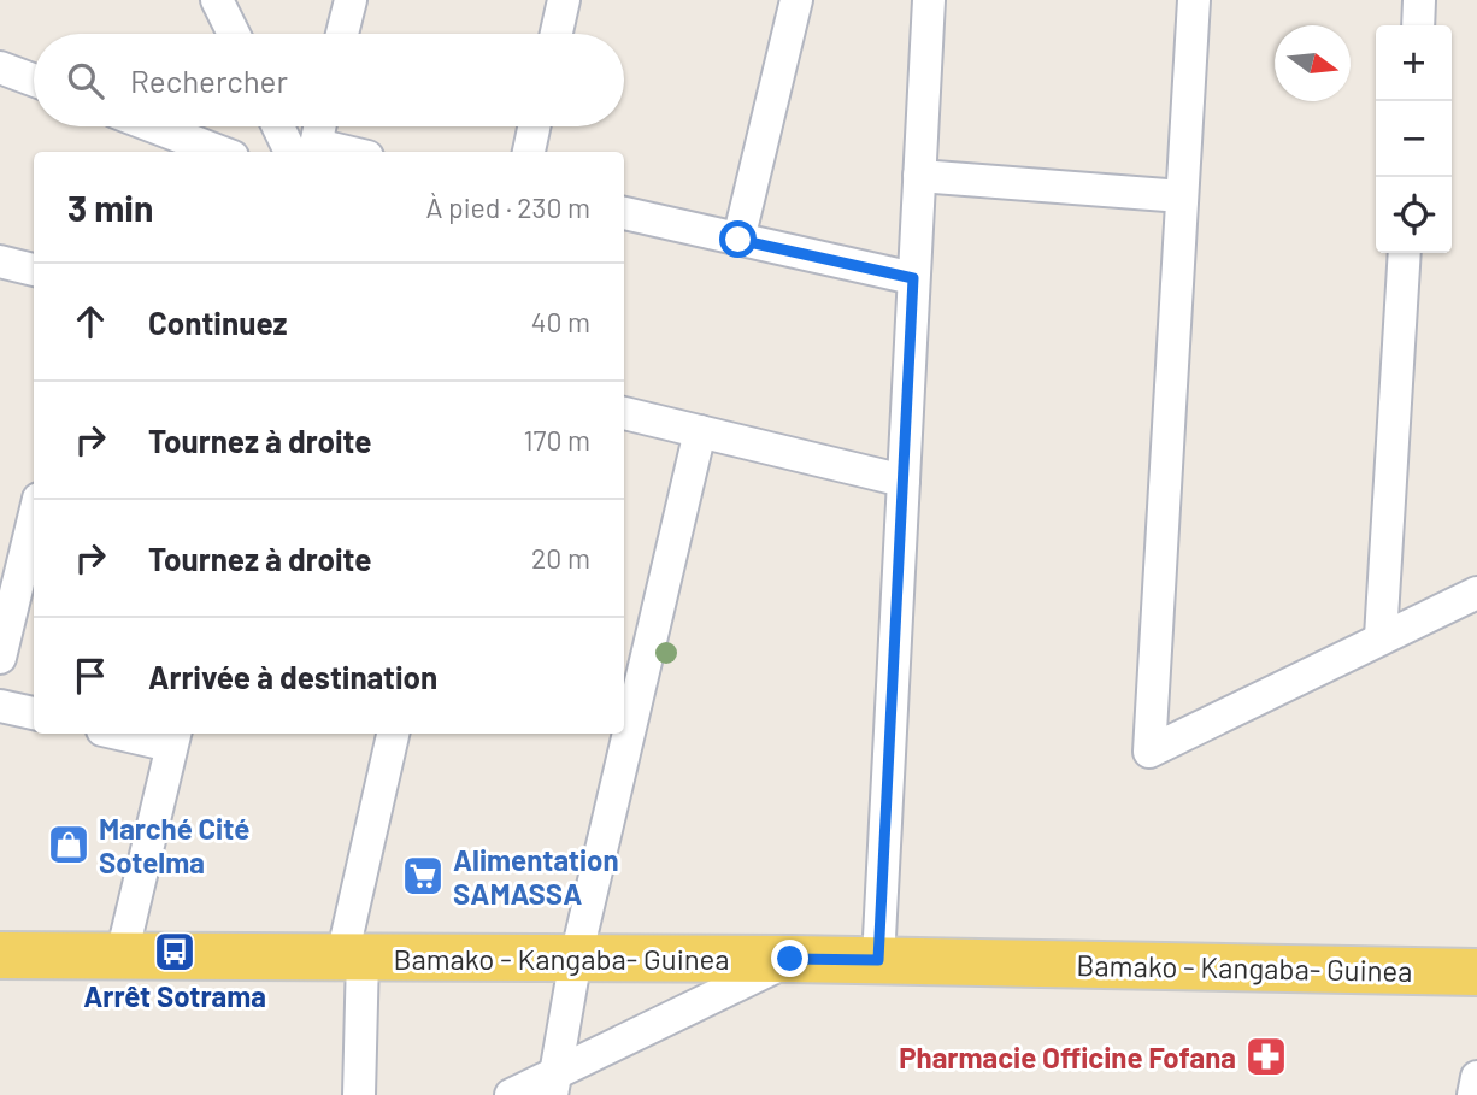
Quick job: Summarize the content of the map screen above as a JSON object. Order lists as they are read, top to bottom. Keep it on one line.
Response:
{"streets":{"main road":["Bamako - Kangaba- Guinea"]},"places":{"shop":["Marché Cité Sotelma"],"supermarket":["Alimentation SAMASSA"],"bus stop":["Arrêt Sotrama"],"pharmacy":["Pharmacie Officine Fofana"]},"north":"right","page":{"map_buttons":["+","−"],"search":"Rechercher","heading":["3 min","À pied · 230 m"],"list":[["Continuez","40 m"],["Tournez à droite","170 m"],["Tournez à droite","20 m"],"Arrivée à destination"]}}
